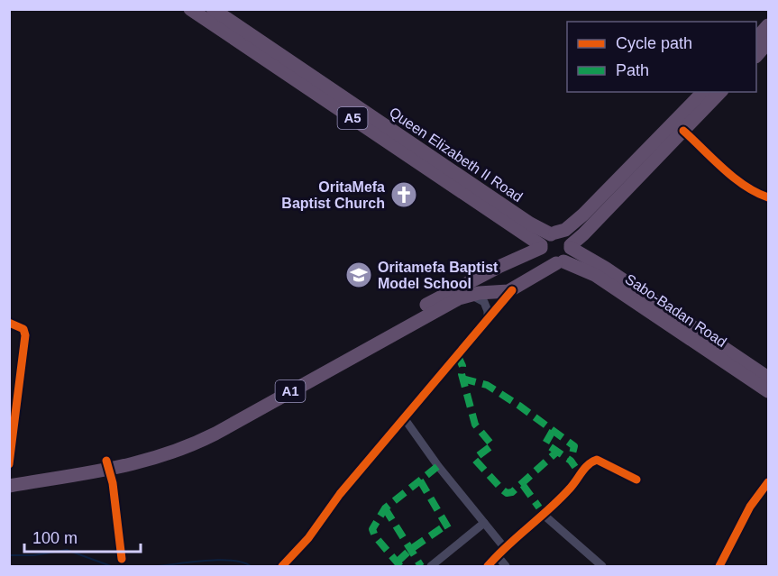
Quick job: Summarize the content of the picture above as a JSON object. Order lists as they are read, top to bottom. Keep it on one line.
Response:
{"streets":{"highway":["A5","Queen Elizabeth II Road","Sabo-Badan Road","A1"]},"crossings":[["A5","Queen Elizabeth II Road"],["A5","Sabo-Badan Road"],["A5","A1"],["Sabo-Badan Road","A1"]],"places":{"church":["OritaMefa Baptist Church"],"school or university":["Oritamefa Baptist Model School"]},"legend":["Cycle path","Path"],"scale_bar":"100 m"}
